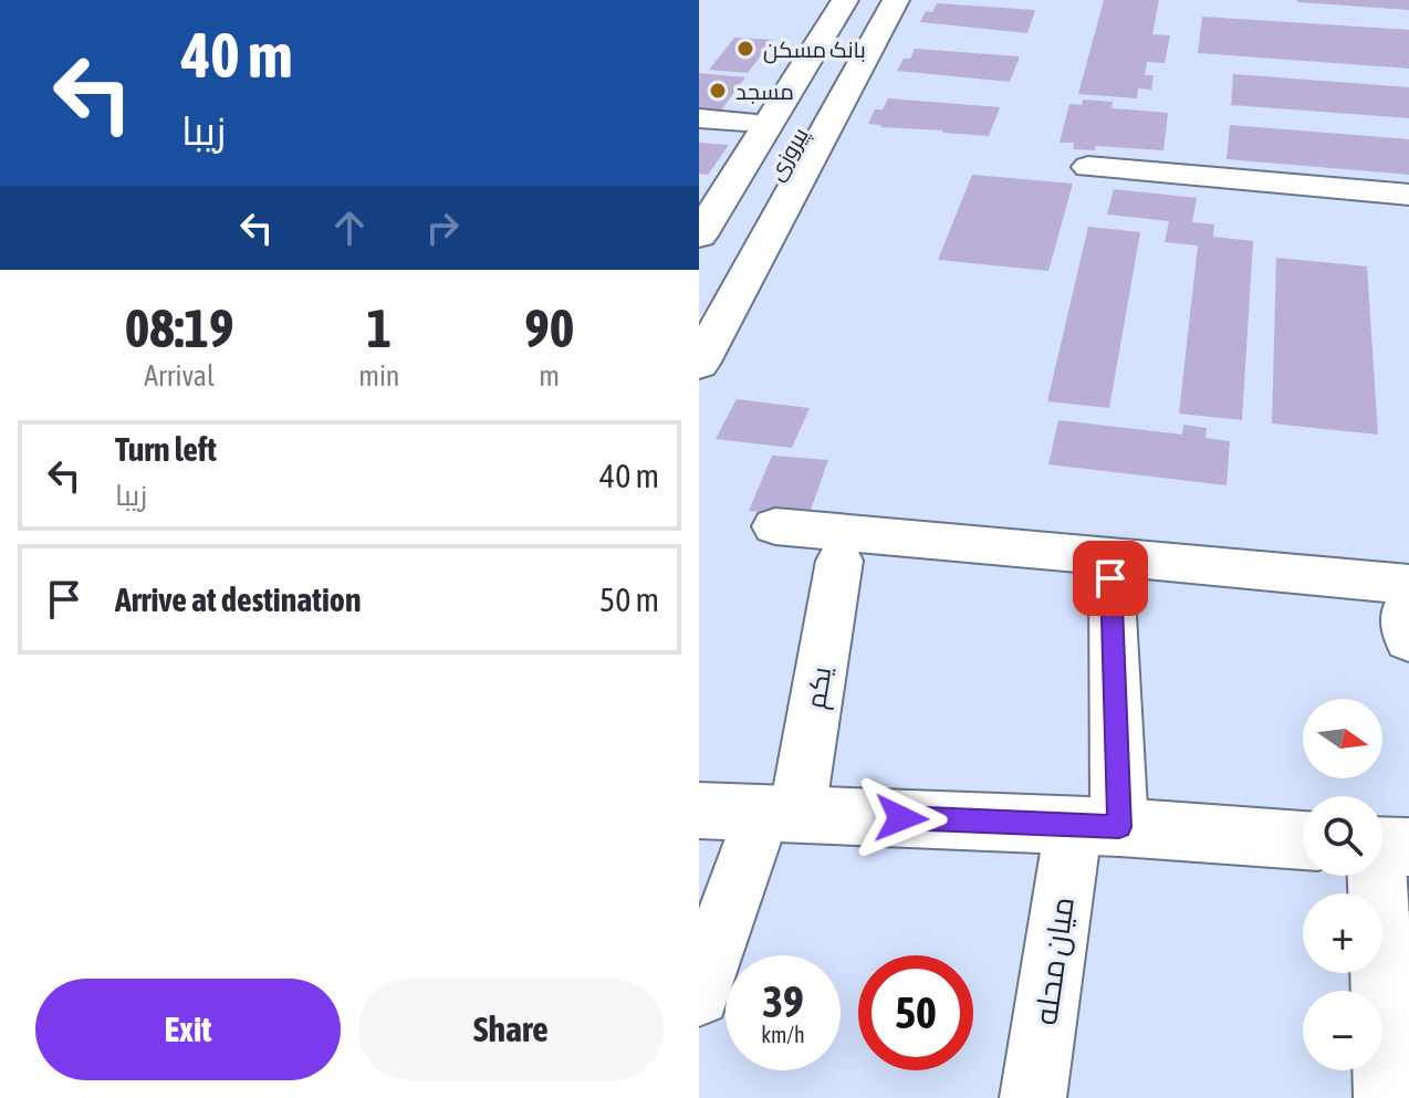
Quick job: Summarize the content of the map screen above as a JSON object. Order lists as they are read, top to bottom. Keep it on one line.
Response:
{"streets":{"main road":["پیروزی"],"street":["یکم","میان محله"]},"places":["بانک مسکن","مسجد"],"north":"right","page":{"turn":["40 m","زیبا"],"eta":["08:19","Arrival","1","min","90","m"],"list":[{"name":"Turn left","note":"زیبا","value":"40 m"},{"name":"Arrive at destination","value":"50 m"}],"map_buttons":["+","−"],"speed":"39 km/h","limit":"50","buttons":["Exit","Share"]}}
